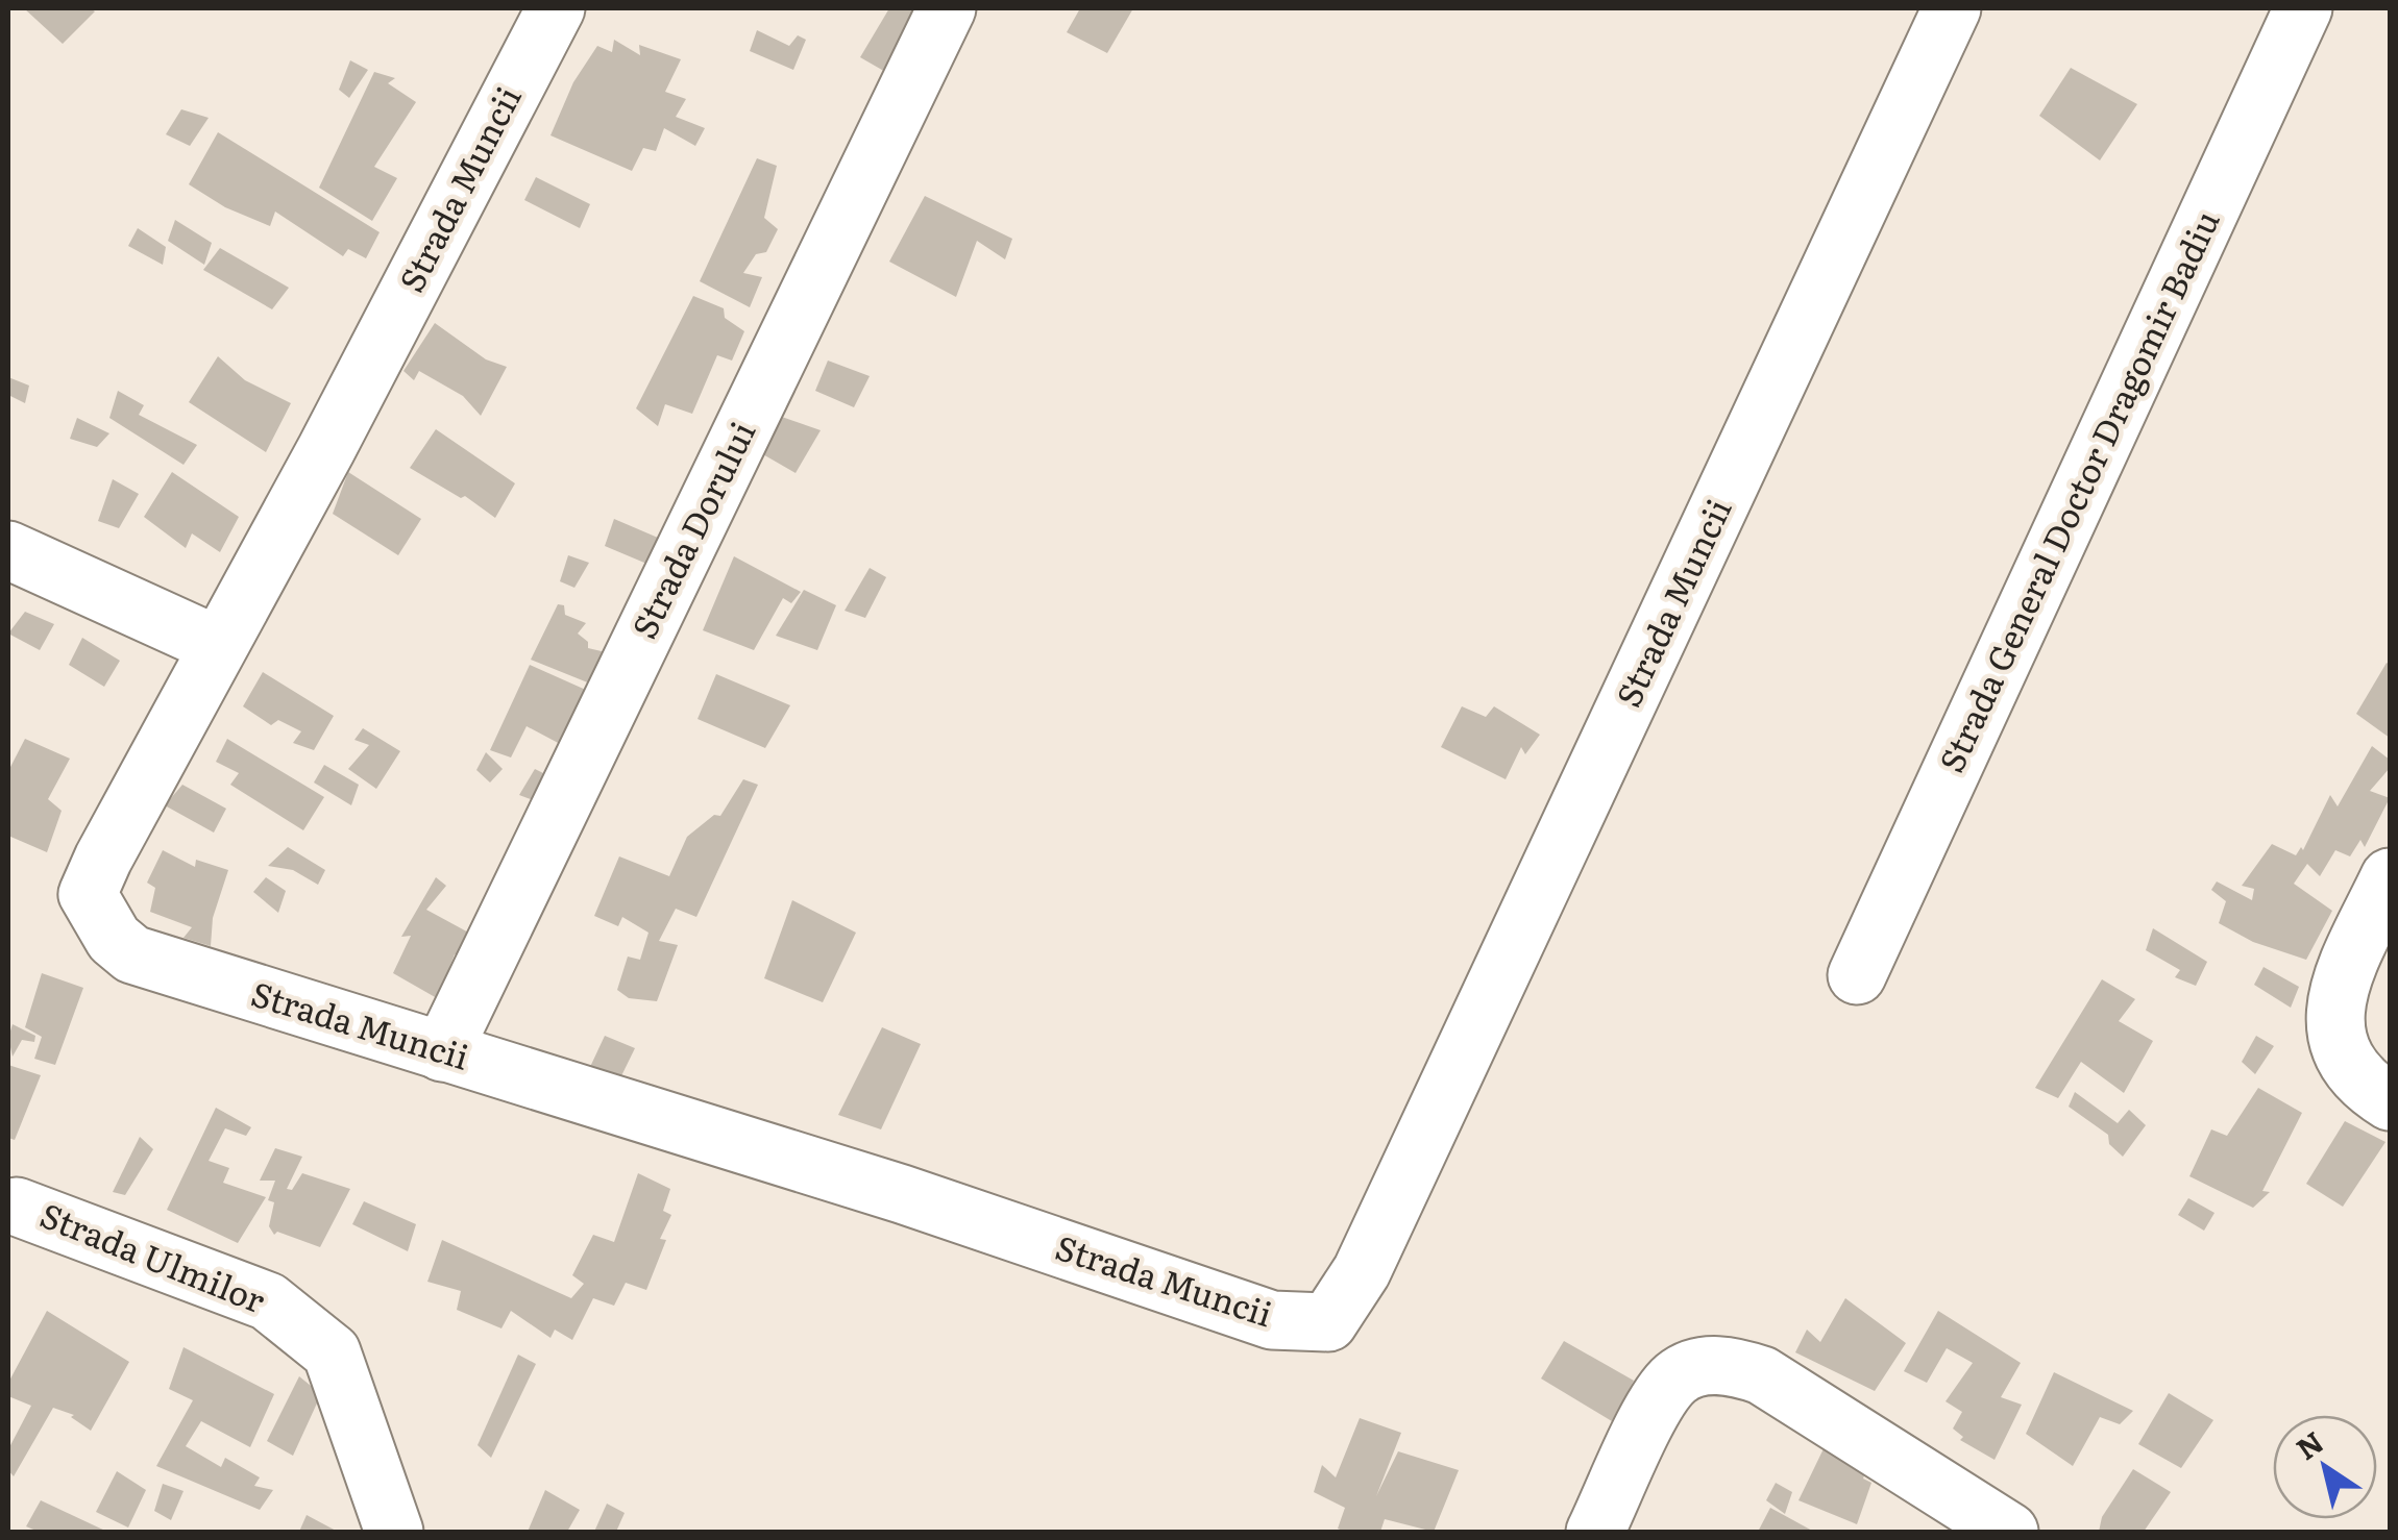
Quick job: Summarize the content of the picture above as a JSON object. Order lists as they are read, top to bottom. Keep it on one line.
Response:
{"streets":{"street":["Strada Muncii","Strada General Doctor Dragomir Badiu","Strada Dorului","Strada Ulmilor"]},"crossings":[["Strada Muncii","Strada Dorului"]],"north":"top left"}
